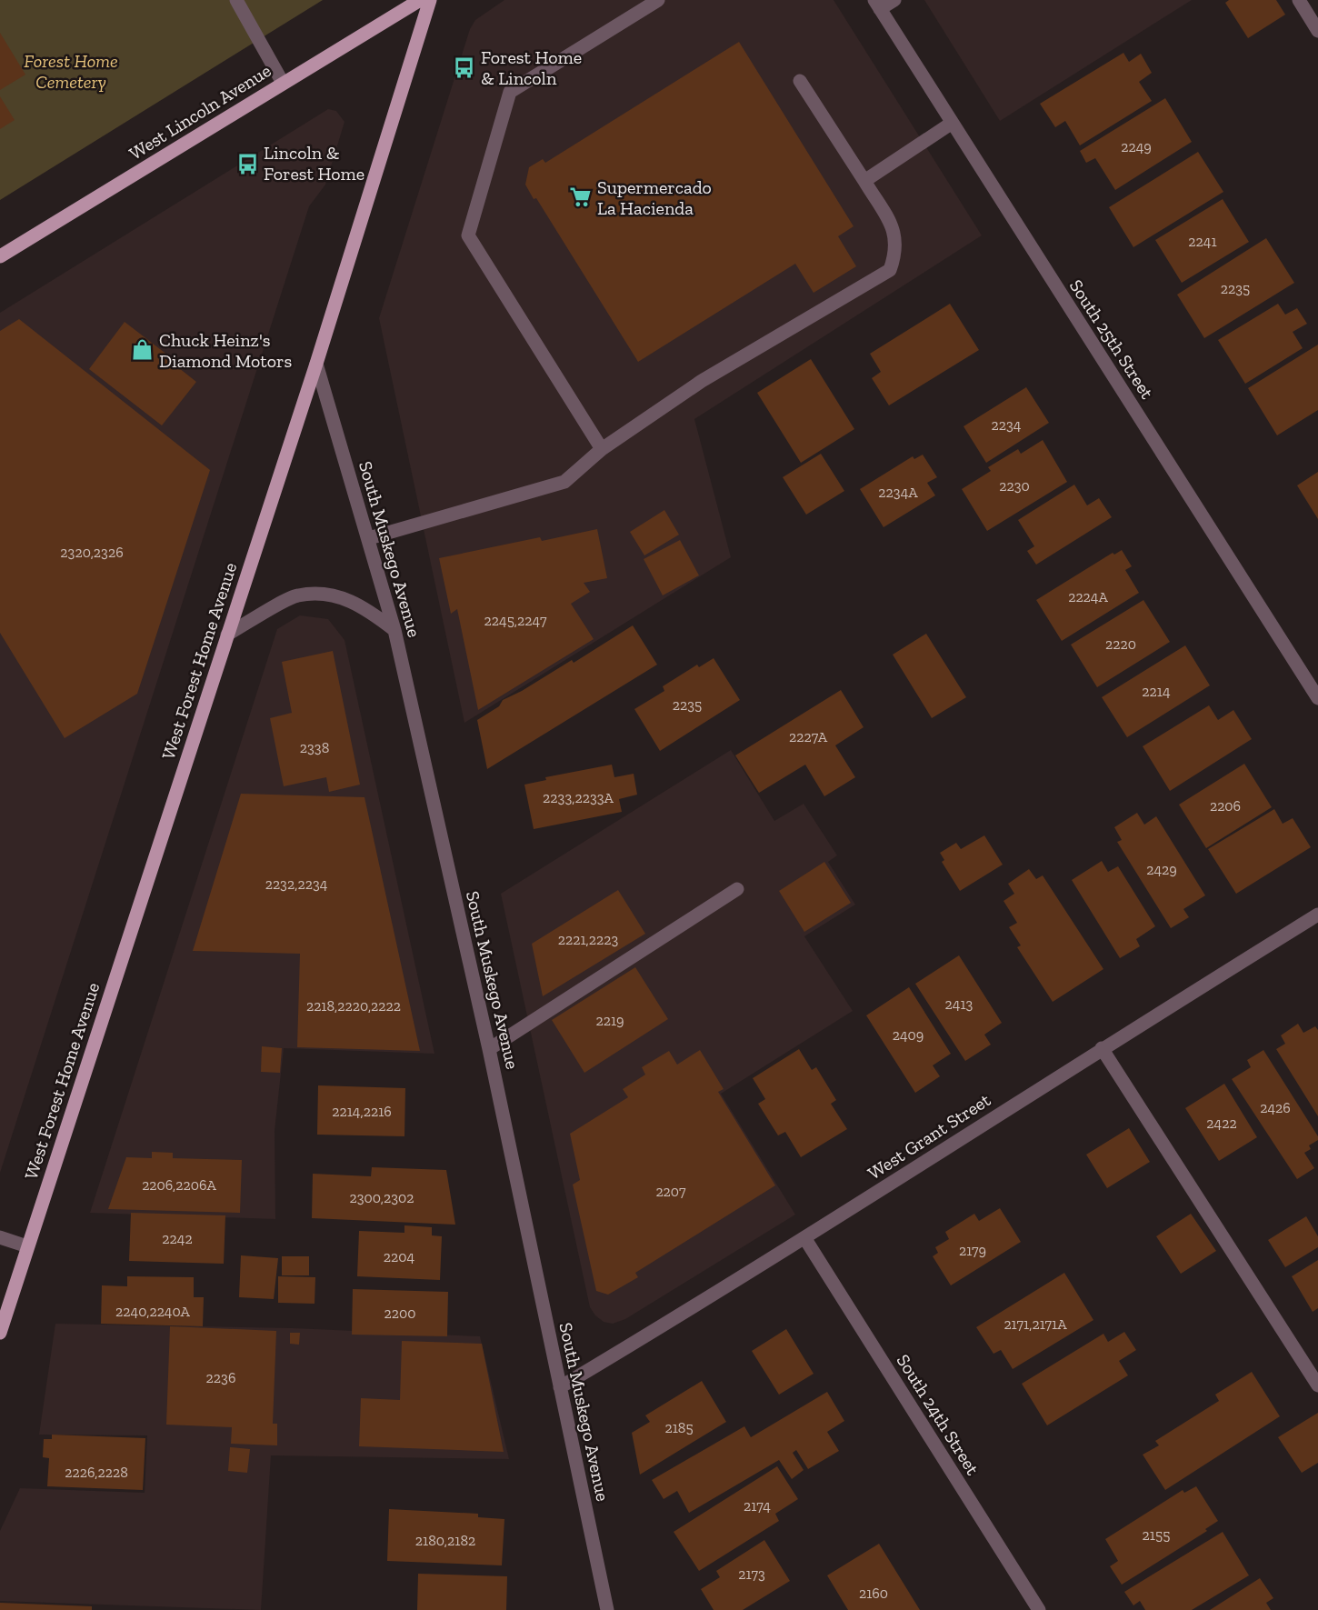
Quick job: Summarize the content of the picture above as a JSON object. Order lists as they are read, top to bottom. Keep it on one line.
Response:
{"streets":{"main road":["West Lincoln Avenue","West Forest Home Avenue"],"street":["South 25th Street","South Muskego Avenue","West Grant Street","South 24th Street"]},"crossings":[["South Muskego Avenue","West Forest Home Avenue"],["South Muskego Avenue","West Grant Street"],["West Grant Street","South 24th Street"]],"parks":["Forest Home Cemetery"],"places":{"bus stop":["Forest Home & Lincoln","Lincoln & Forest Home"],"supermarket":["Supermercado La Hacienda"],"shop":["Chuck Heinz's Diamond Motors"]},"house_numbers":["2249","2241","2235","2234","2230","2234A","2320,2326","2224A","2245,2247","2220","2214","2235","2227A","2338","2233,2233A","2206","2429","2232,2234","2221,2223","2413","2218,2220,2222","2219","2409","2426","2214,2216","2422","2206,2206A","2207","2300,2302","2242","2179","2204","2240,2240A","2200","2171,2171A","2236","2185","2226,2228","2174","2155","2180,2182","2173","2160"]}
